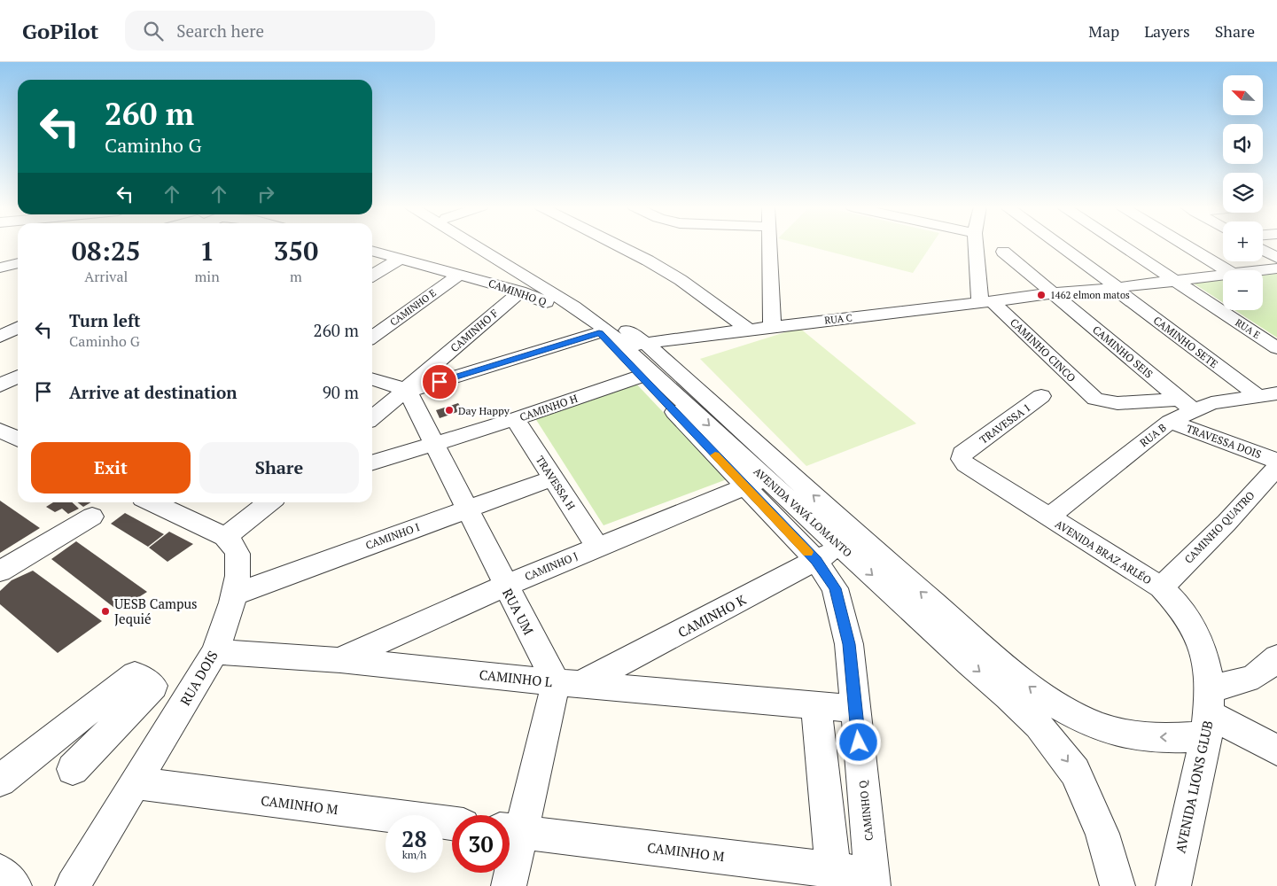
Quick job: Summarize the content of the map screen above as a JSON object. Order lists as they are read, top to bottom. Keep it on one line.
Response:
{"streets":{"street":["CAMINHO Q","CAMINHO E","RUA C","RUA E","CAMINHO F","CAMINHO SETE","CAMINHO CINCO","CAMINHO SEIS","CAMINHO H","TRAVESSA 1","RUA B","TRAVESSA DOIS","TRAVESSA H","AVENIDA VAVÁ LOMANTO","CAMINHO QUATRO","CAMINHO I","AVENIDA BRAZ ARLÉO","CAMINHO J","RUA UM","CAMINHO K","RUA DOIS","CAMINHO L","AVENIDA LIONS GLUB","CAMINHO M"]},"crossings":[["CAMINHO Q","CAMINHO E"],["CAMINHO Q","CAMINHO F"],["CAMINHO Q","CAMINHO H"],["CAMINHO Q","AVENIDA VAVÁ LOMANTO"],["CAMINHO Q","CAMINHO J"],["CAMINHO Q","CAMINHO K"],["CAMINHO Q","CAMINHO L"],["CAMINHO Q","CAMINHO M"],["RUA C","RUA E"],["RUA C","CAMINHO SETE"],["RUA C","CAMINHO CINCO"],["RUA C","CAMINHO SEIS"],["RUA C","AVENIDA VAVÁ LOMANTO"],["CAMINHO F","RUA UM"],["CAMINHO SETE","RUA B"],["CAMINHO CINCO","CAMINHO SEIS"],["CAMINHO CINCO","RUA B"],["CAMINHO SEIS","RUA B"],["CAMINHO H","TRAVESSA H"],["CAMINHO H","AVENIDA VAVÁ LOMANTO"],["CAMINHO H","RUA UM"],["TRAVESSA 1","AVENIDA BRAZ ARLÉO"],["RUA B","TRAVESSA DOIS"],["RUA B","AVENIDA BRAZ ARLÉO"],["TRAVESSA H","CAMINHO I"],["TRAVESSA H","CAMINHO J"],["AVENIDA VAVÁ LOMANTO","AVENIDA BRAZ ARLÉO"],["AVENIDA VAVÁ LOMANTO","CAMINHO J"],["AVENIDA VAVÁ LOMANTO","CAMINHO K"],["AVENIDA VAVÁ LOMANTO","AVENIDA LIONS GLUB"],["CAMINHO QUATRO","AVENIDA BRAZ ARLÉO"],["CAMINHO I","RUA UM"],["CAMINHO I","RUA DOIS"],["AVENIDA BRAZ ARLÉO","AVENIDA LIONS GLUB"],["CAMINHO J","RUA UM"],["CAMINHO J","CAMINHO L"],["RUA UM","CAMINHO K"],["RUA UM","CAMINHO L"],["CAMINHO K","CAMINHO L"],["RUA DOIS","CAMINHO L"],["RUA DOIS","CAMINHO M"]],"places":["1462 elmon matos","Day Happy","UESB Campus Jequié"],"north":"top left","page":{"header":"GoPilot","search":"Search here","nav":["Map","Layers","Share"],"map_buttons":["+","−"],"turn":["260 m","Caminho G"],"eta":["08:25","Arrival","1","min","350","m"],"list":[{"name":"Turn left","note":"Caminho G","value":"260 m"},{"name":"Arrive at destination","value":"90 m"}],"buttons":["Exit","Share"],"speed":"28 km/h","limit":"30"}}
